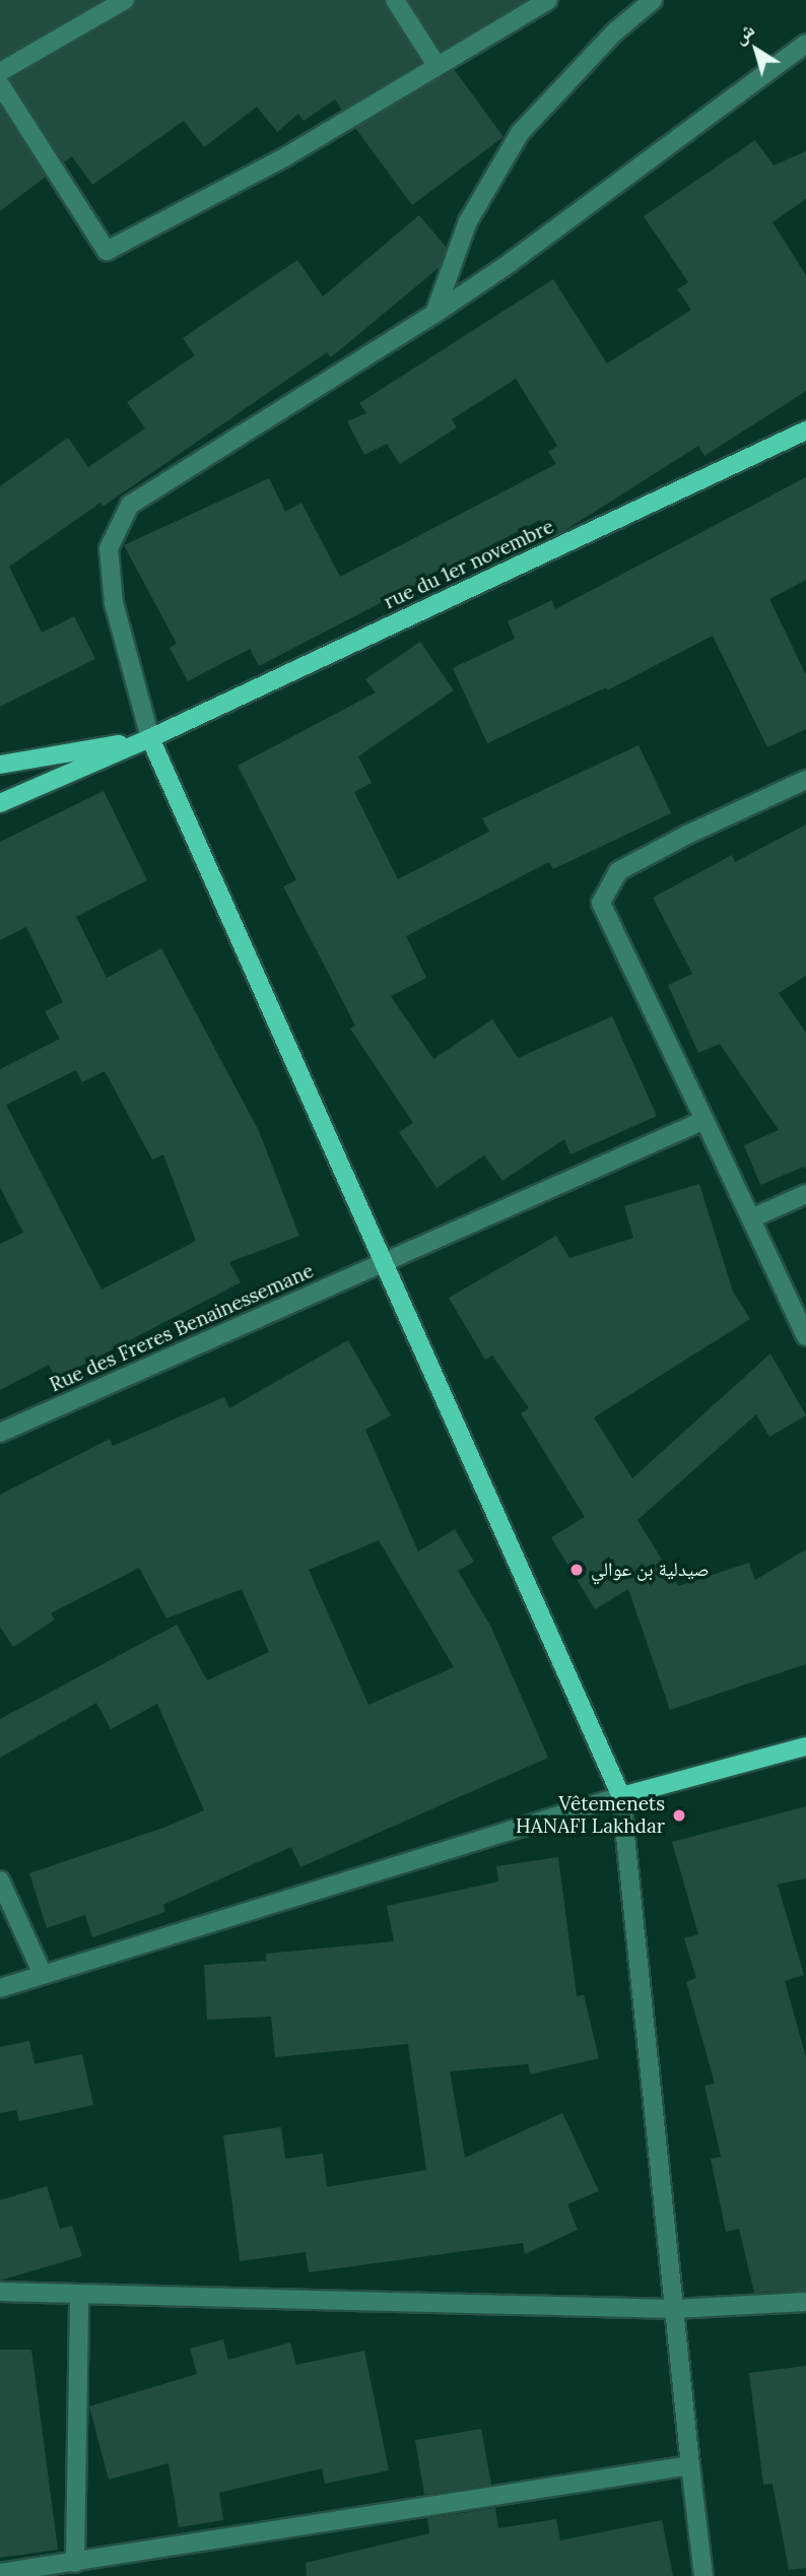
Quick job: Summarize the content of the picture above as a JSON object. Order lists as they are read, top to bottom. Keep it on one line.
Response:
{"streets":{"main road":["rue du 1er novembre"],"street":["Rue des Freres Benainessemane"]},"places":["صيدلية بن عوالي","Vêtemenets HANAFI Lakhdar"],"north":"top left"}
